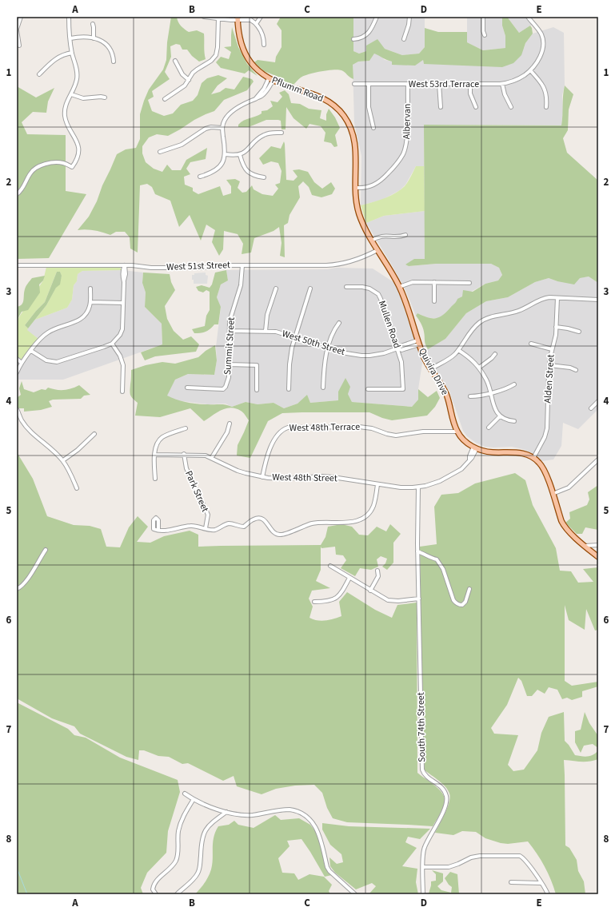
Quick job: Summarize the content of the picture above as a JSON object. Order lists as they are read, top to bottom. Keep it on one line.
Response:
{"streets":{"main road":["Pflumm Road","Quivira Drive"],"street":["West 53rd Terrace","Albervan","West 51st Street","Mullen Road","West 50th Street","Summit Street","Alden Street","West 48th Terrace","West 48th Street","Park Street","South 74th Street"]},"crossings":[["West 53rd Terrace","Albervan"],["Pflumm Road","Quivira Drive"],["Albervan","Quivira Drive"],["West 51st Street","Summit Street"],["West 51st Street","Quivira Drive"],["Mullen Road","West 50th Street"],["West 50th Street","Summit Street"],["West 50th Street","Quivira Drive"],["Quivira Drive","Alden Street"],["Quivira Drive","West 48th Terrace"],["Quivira Drive","West 48th Street"],["West 48th Terrace","West 48th Street"],["West 48th Street","Park Street"],["West 48th Street","South 74th Street"]],"grid":{"columns":["A","B","C","D","E"],"rows":["1","2","3","4","5","6","7","8"]}}
